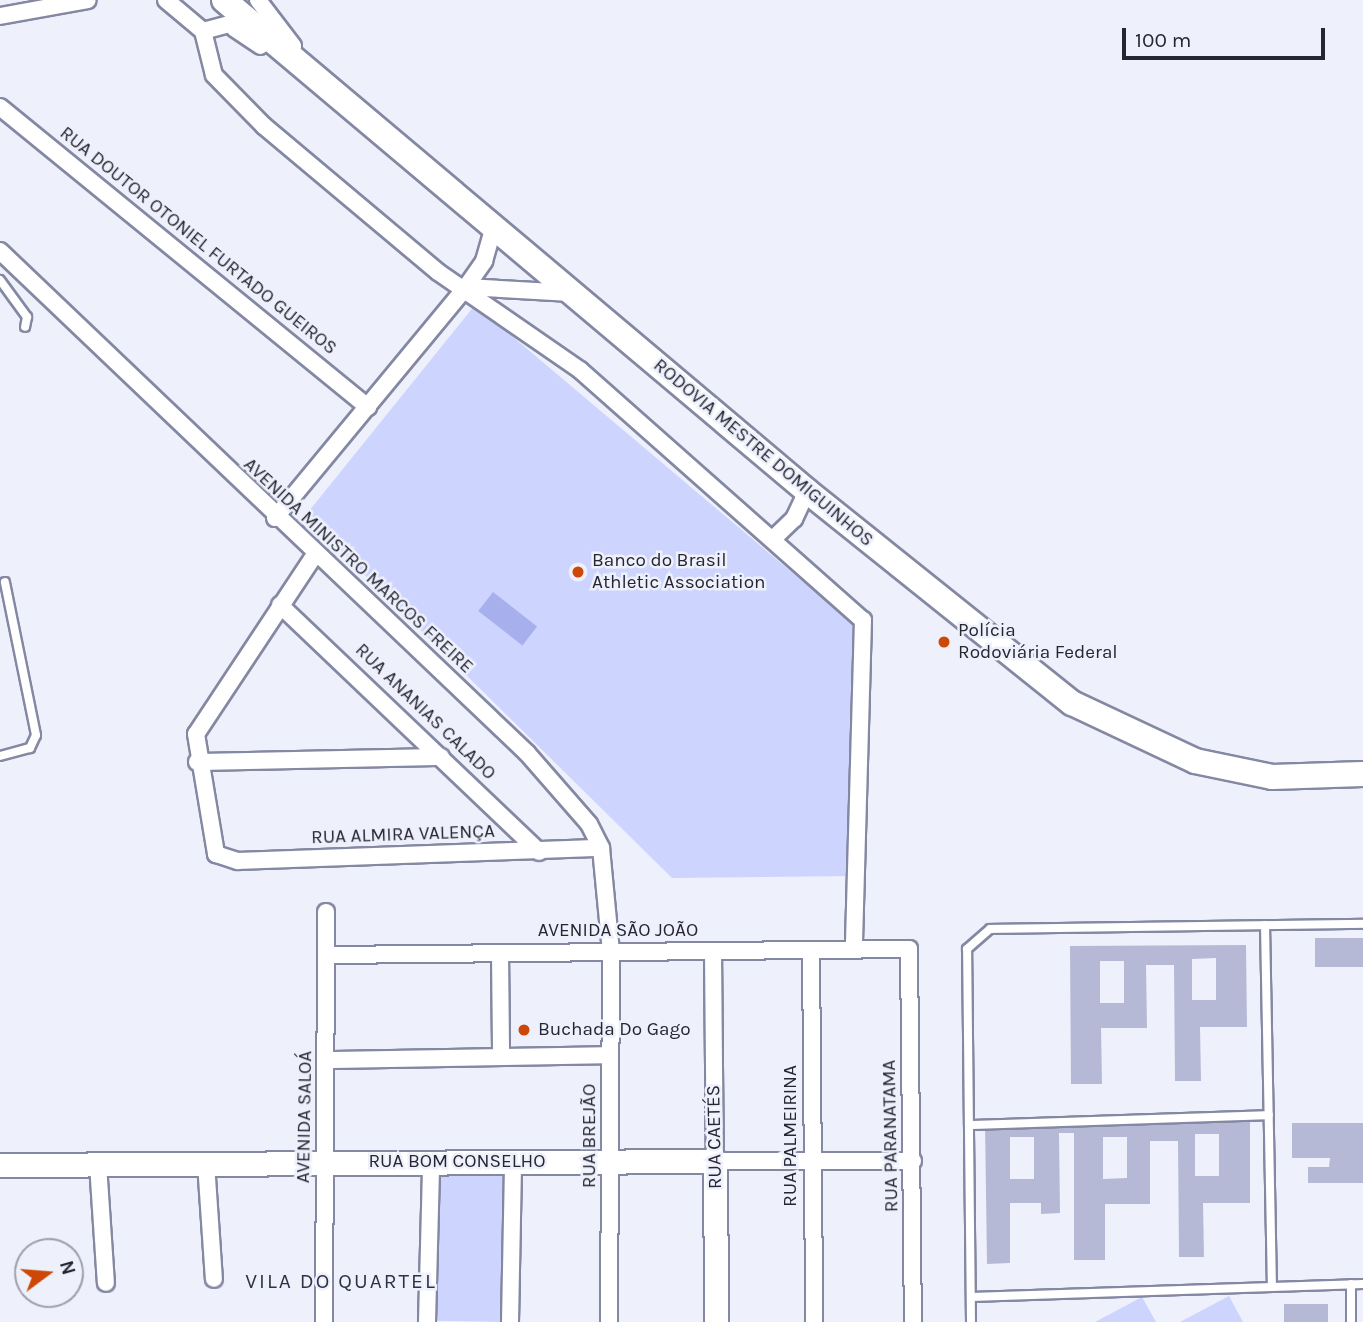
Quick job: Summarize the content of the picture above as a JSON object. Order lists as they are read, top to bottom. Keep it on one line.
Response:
{"streets":{"main road":["RODOVIA MESTRE DOMIGUINHOS"],"street":["RUA DOUTOR OTONIEL FURTADO GUEIROS","AVENIDA MINISTRO MARCOS FREIRE","RUA ANANIAS CALADO","RUA ALMIRA VALENÇA","AVENIDA SÃO JOÃO","AVENIDA SALOÁ","RUA BREJÃO","RUA PALMEIRINA","RUA PARANATAMA","RUA CAETÉS","RUA BOM CONSELHO"]},"crossings":[["AVENIDA MINISTRO MARCOS FREIRE","RUA ALMIRA VALENÇA"],["AVENIDA MINISTRO MARCOS FREIRE","AVENIDA SÃO JOÃO"],["AVENIDA MINISTRO MARCOS FREIRE","RUA BREJÃO"],["RUA ANANIAS CALADO","RUA ALMIRA VALENÇA"],["AVENIDA SÃO JOÃO","AVENIDA SALOÁ"],["AVENIDA SÃO JOÃO","RUA BREJÃO"],["AVENIDA SÃO JOÃO","RUA PALMEIRINA"],["AVENIDA SÃO JOÃO","RUA PARANATAMA"],["AVENIDA SÃO JOÃO","RUA CAETÉS"],["AVENIDA SALOÁ","RUA BOM CONSELHO"],["RUA BREJÃO","RUA BOM CONSELHO"],["RUA PALMEIRINA","RUA BOM CONSELHO"],["RUA PARANATAMA","RUA BOM CONSELHO"],["RUA CAETÉS","RUA BOM CONSELHO"]],"districts":["VILA DO QUARTEL"],"places":["Banco do Brasil Athletic Association","Polícia Rodoviária Federal","Buchada Do Gago"],"scale_bar":"100 m","north":"right"}
